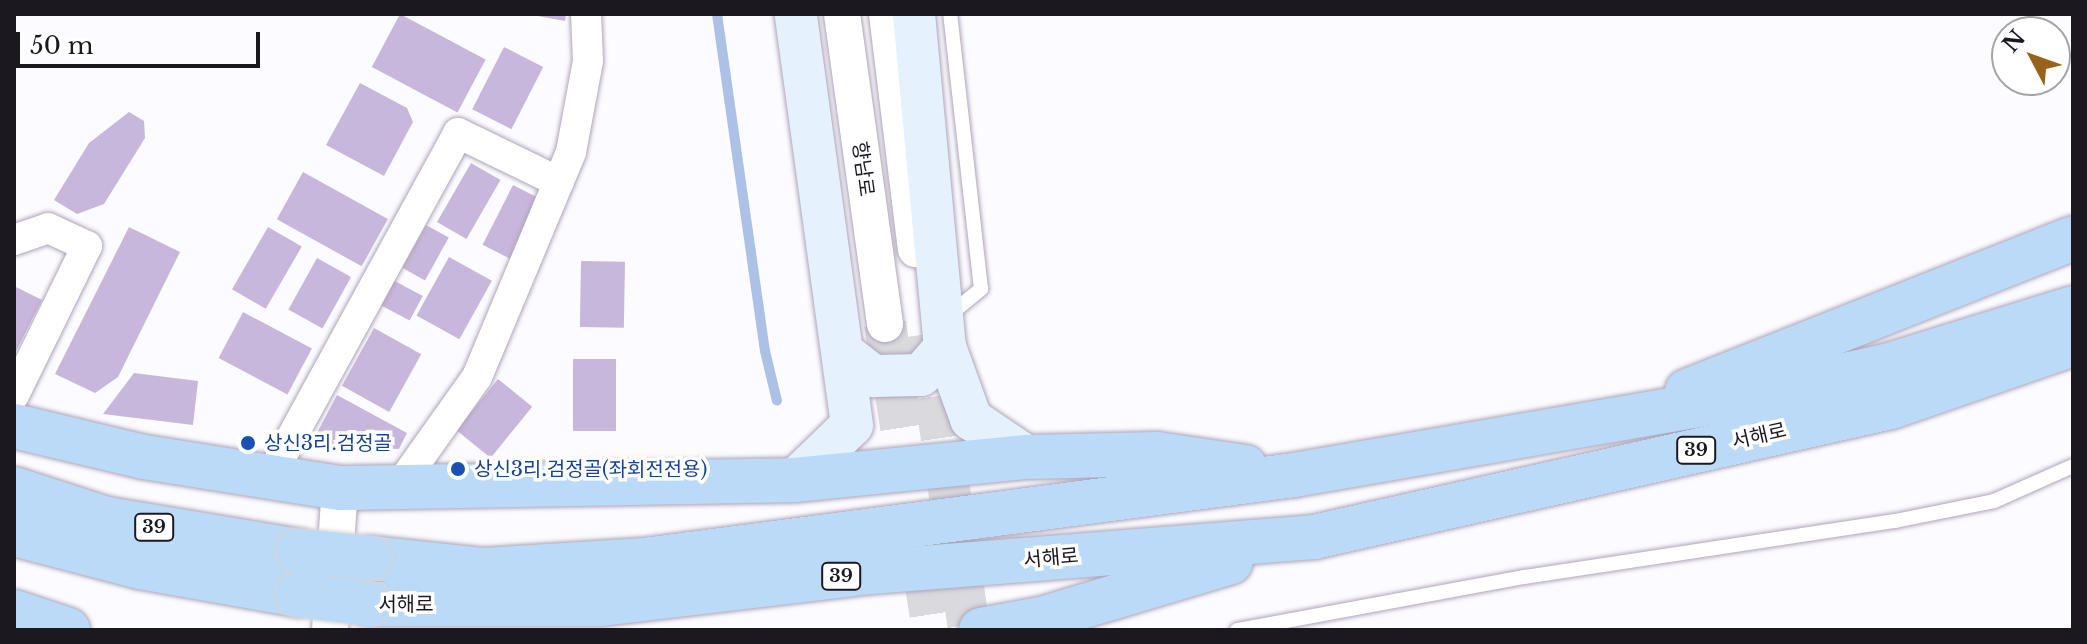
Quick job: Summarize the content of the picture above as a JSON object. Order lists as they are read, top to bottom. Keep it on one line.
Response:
{"streets":{"highway":["서해로","39"],"street":["향남로"]},"places":["상신3리.검정골","상신3리.검정골(좌회전전용)"],"scale_bar":"50 m","north":"top left"}
